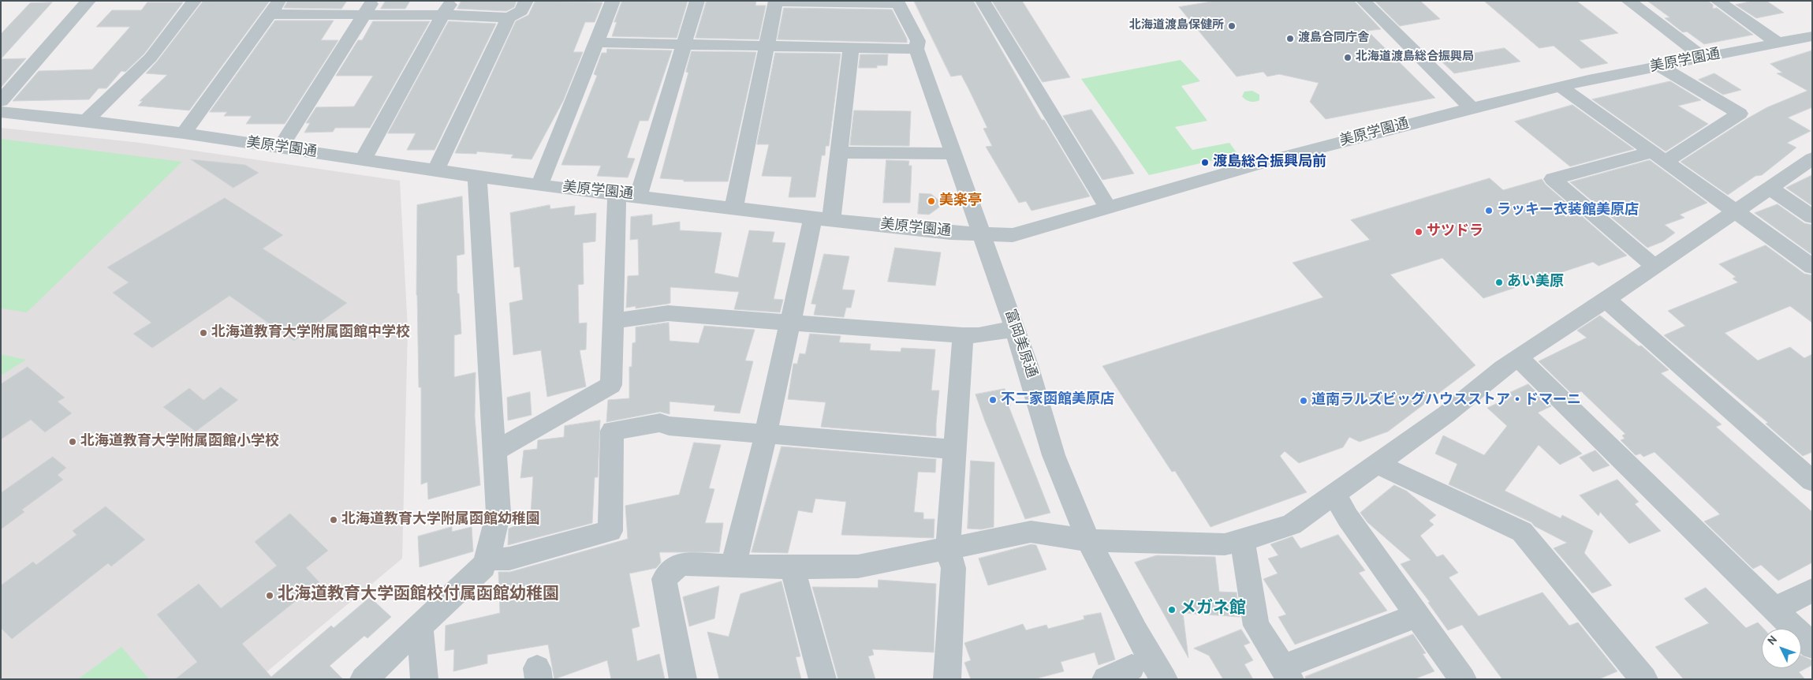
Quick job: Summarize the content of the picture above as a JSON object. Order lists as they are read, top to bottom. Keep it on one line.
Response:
{"streets":{"street":["美原学園通","富岡美原通"]},"crossings":[["美原学園通","富岡美原通"]],"places":["北海道渡島保健所","渡島合同庁舎","北海道渡島総合振興局","渡島総合振興局前","美楽亭","ラッキー衣装館美原店","サツドラ","あい美原","北海道教育大学附属函館中学校","不二家函館美原店","道南ラルズビッグハウスストア・ドマーニ","北海道教育大学附属函館小学校","北海道教育大学附属函館幼稚園","北海道教育大学函館校付属函館幼稚園","メガネ館"],"north":"top left"}
